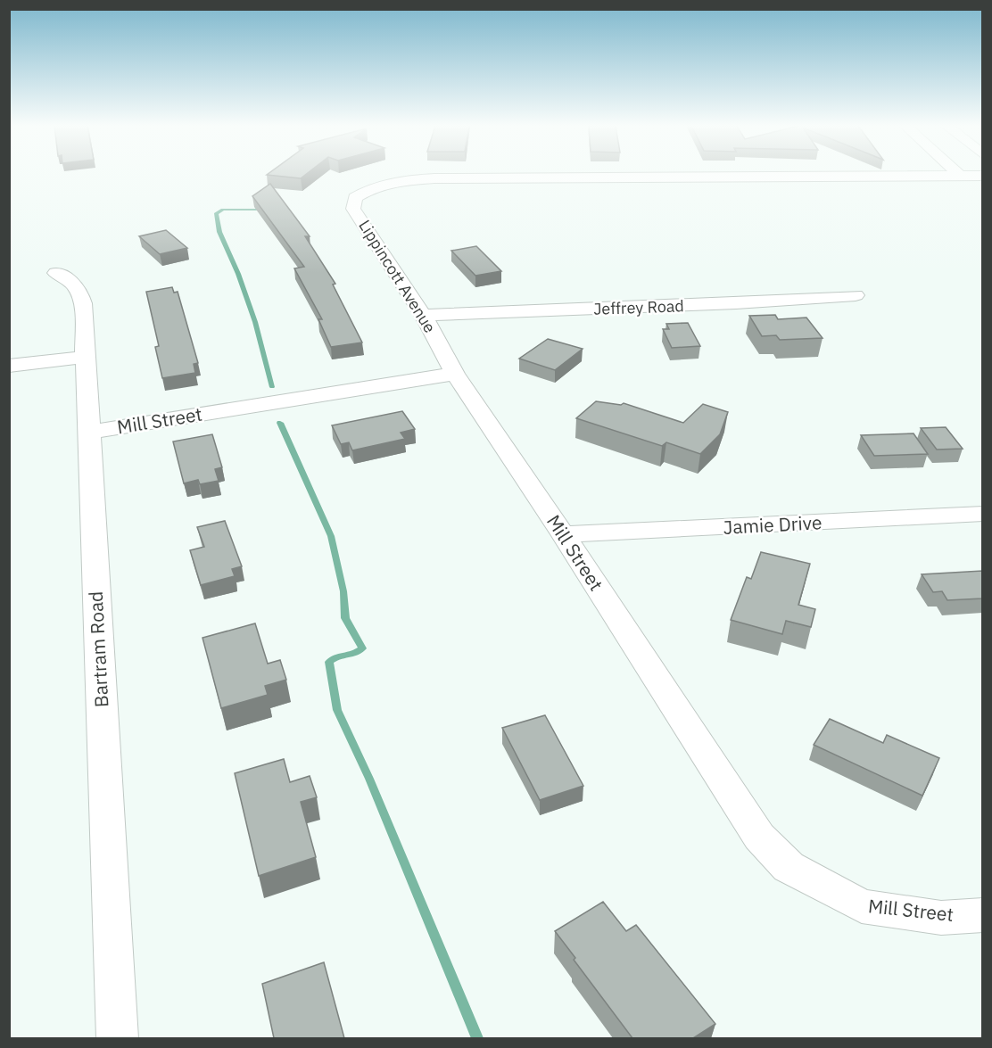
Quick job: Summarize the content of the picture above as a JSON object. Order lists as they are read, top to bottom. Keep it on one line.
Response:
{"streets":{"street":["Lippincott Avenue","Jeffrey Road","Mill Street","Jamie Drive","Bartram Road"]},"crossings":[["Lippincott Avenue","Jeffrey Road"],["Lippincott Avenue","Mill Street"],["Mill Street","Jamie Drive"],["Mill Street","Bartram Road"]]}
